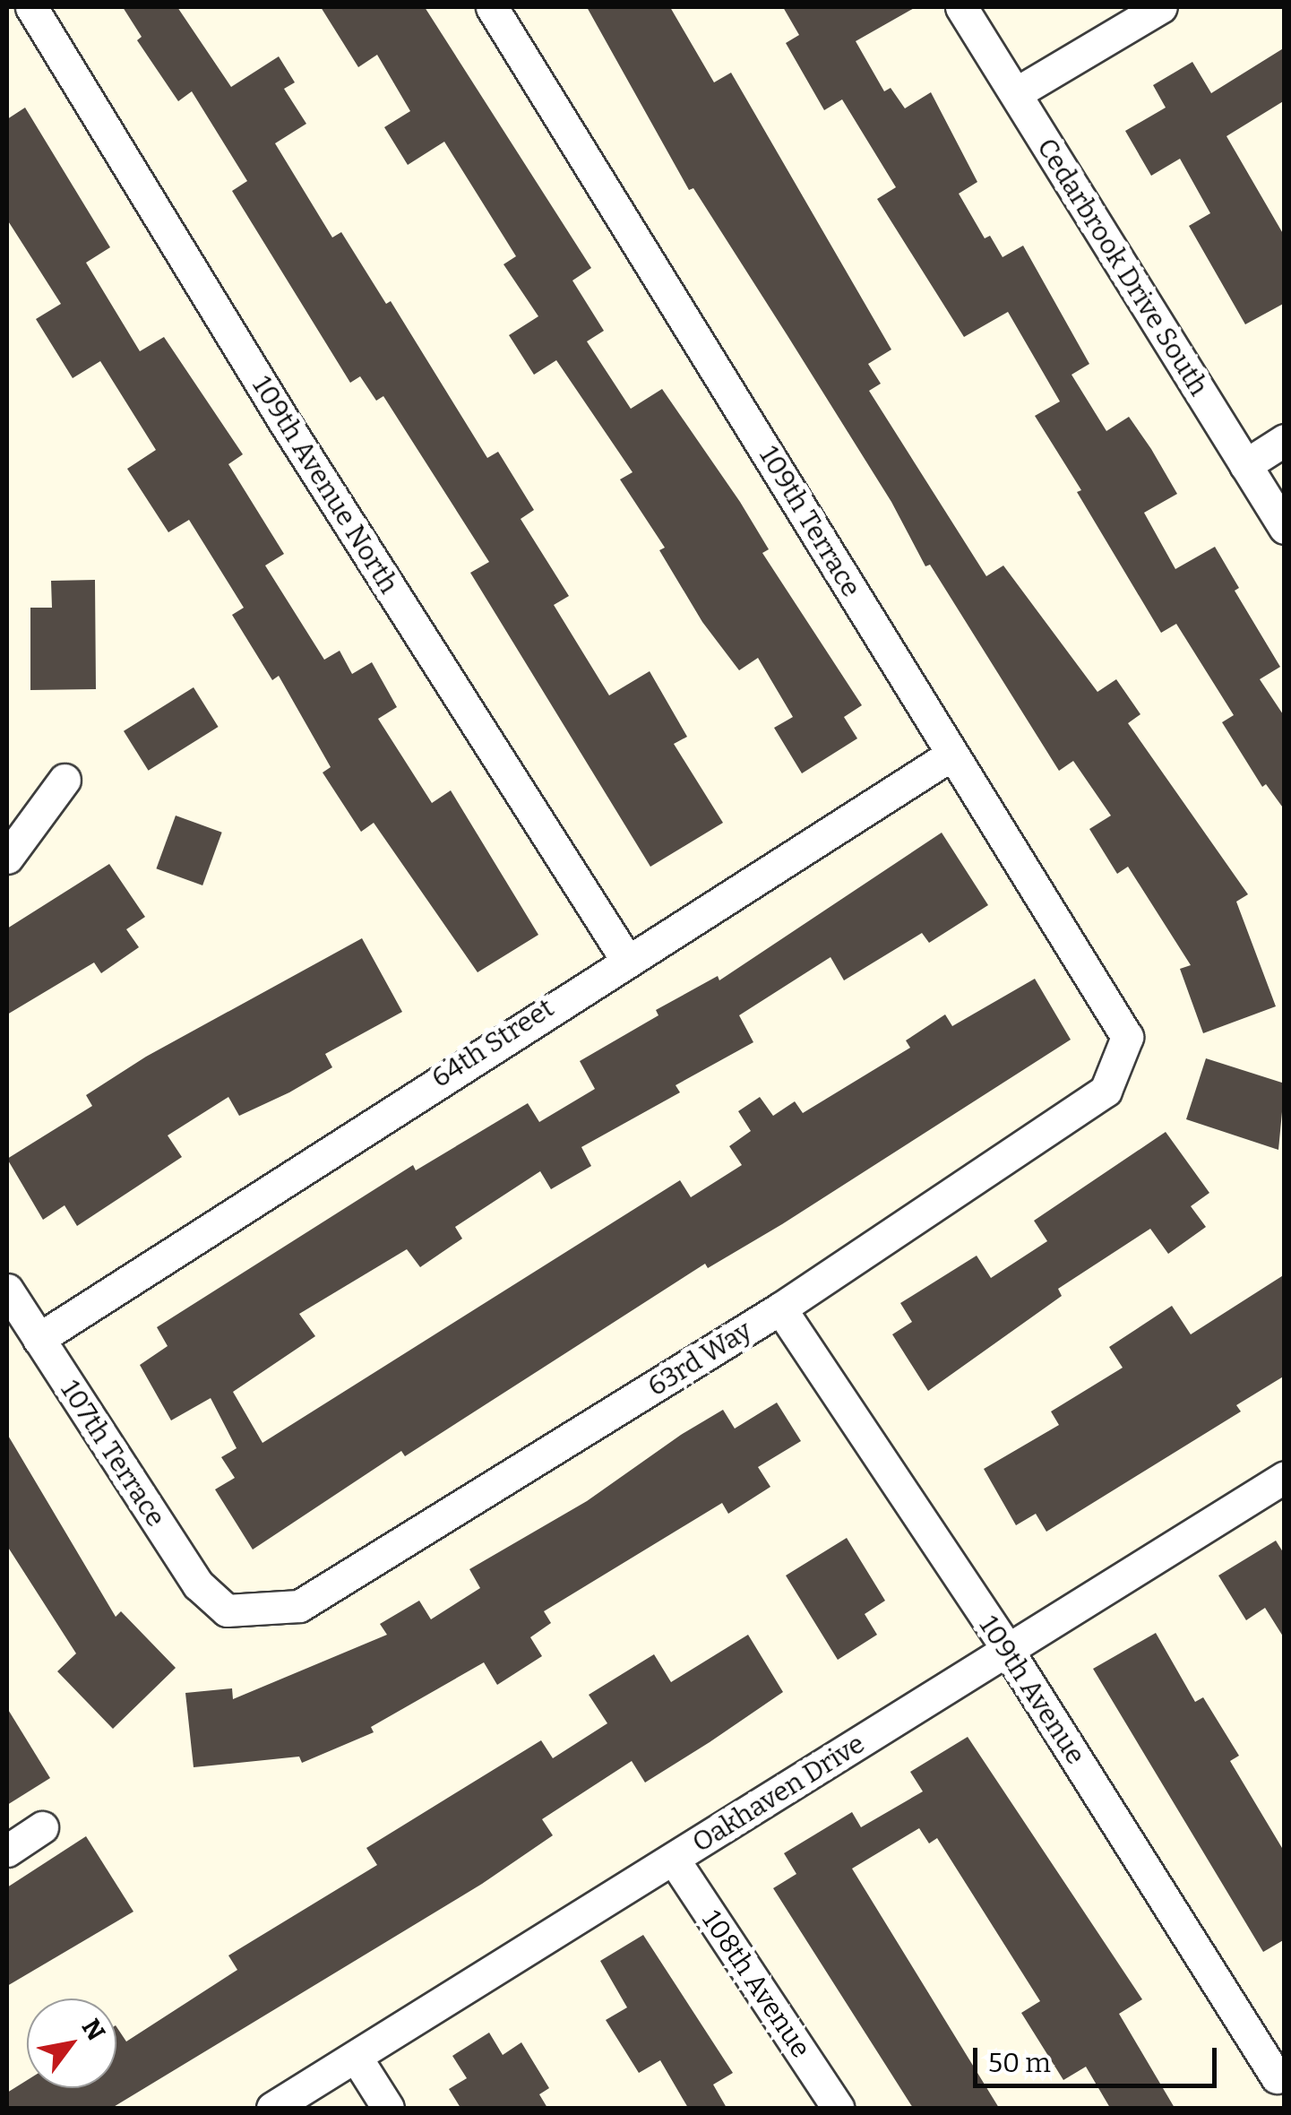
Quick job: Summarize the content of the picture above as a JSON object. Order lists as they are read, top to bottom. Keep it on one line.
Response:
{"streets":{"street":["Cedarbrook Drive South","109th Avenue North","109th Terrace","64th Street","63rd Way","107th Terrace","109th Avenue","Oakhaven Drive","108th Avenue"]},"crossings":[["109th Avenue North","64th Street"],["109th Terrace","64th Street"],["109th Terrace","63rd Way"],["64th Street","107th Terrace"],["63rd Way","107th Terrace"],["63rd Way","109th Avenue"],["109th Avenue","Oakhaven Drive"],["Oakhaven Drive","108th Avenue"]],"scale_bar":"50 m","north":"top right"}
